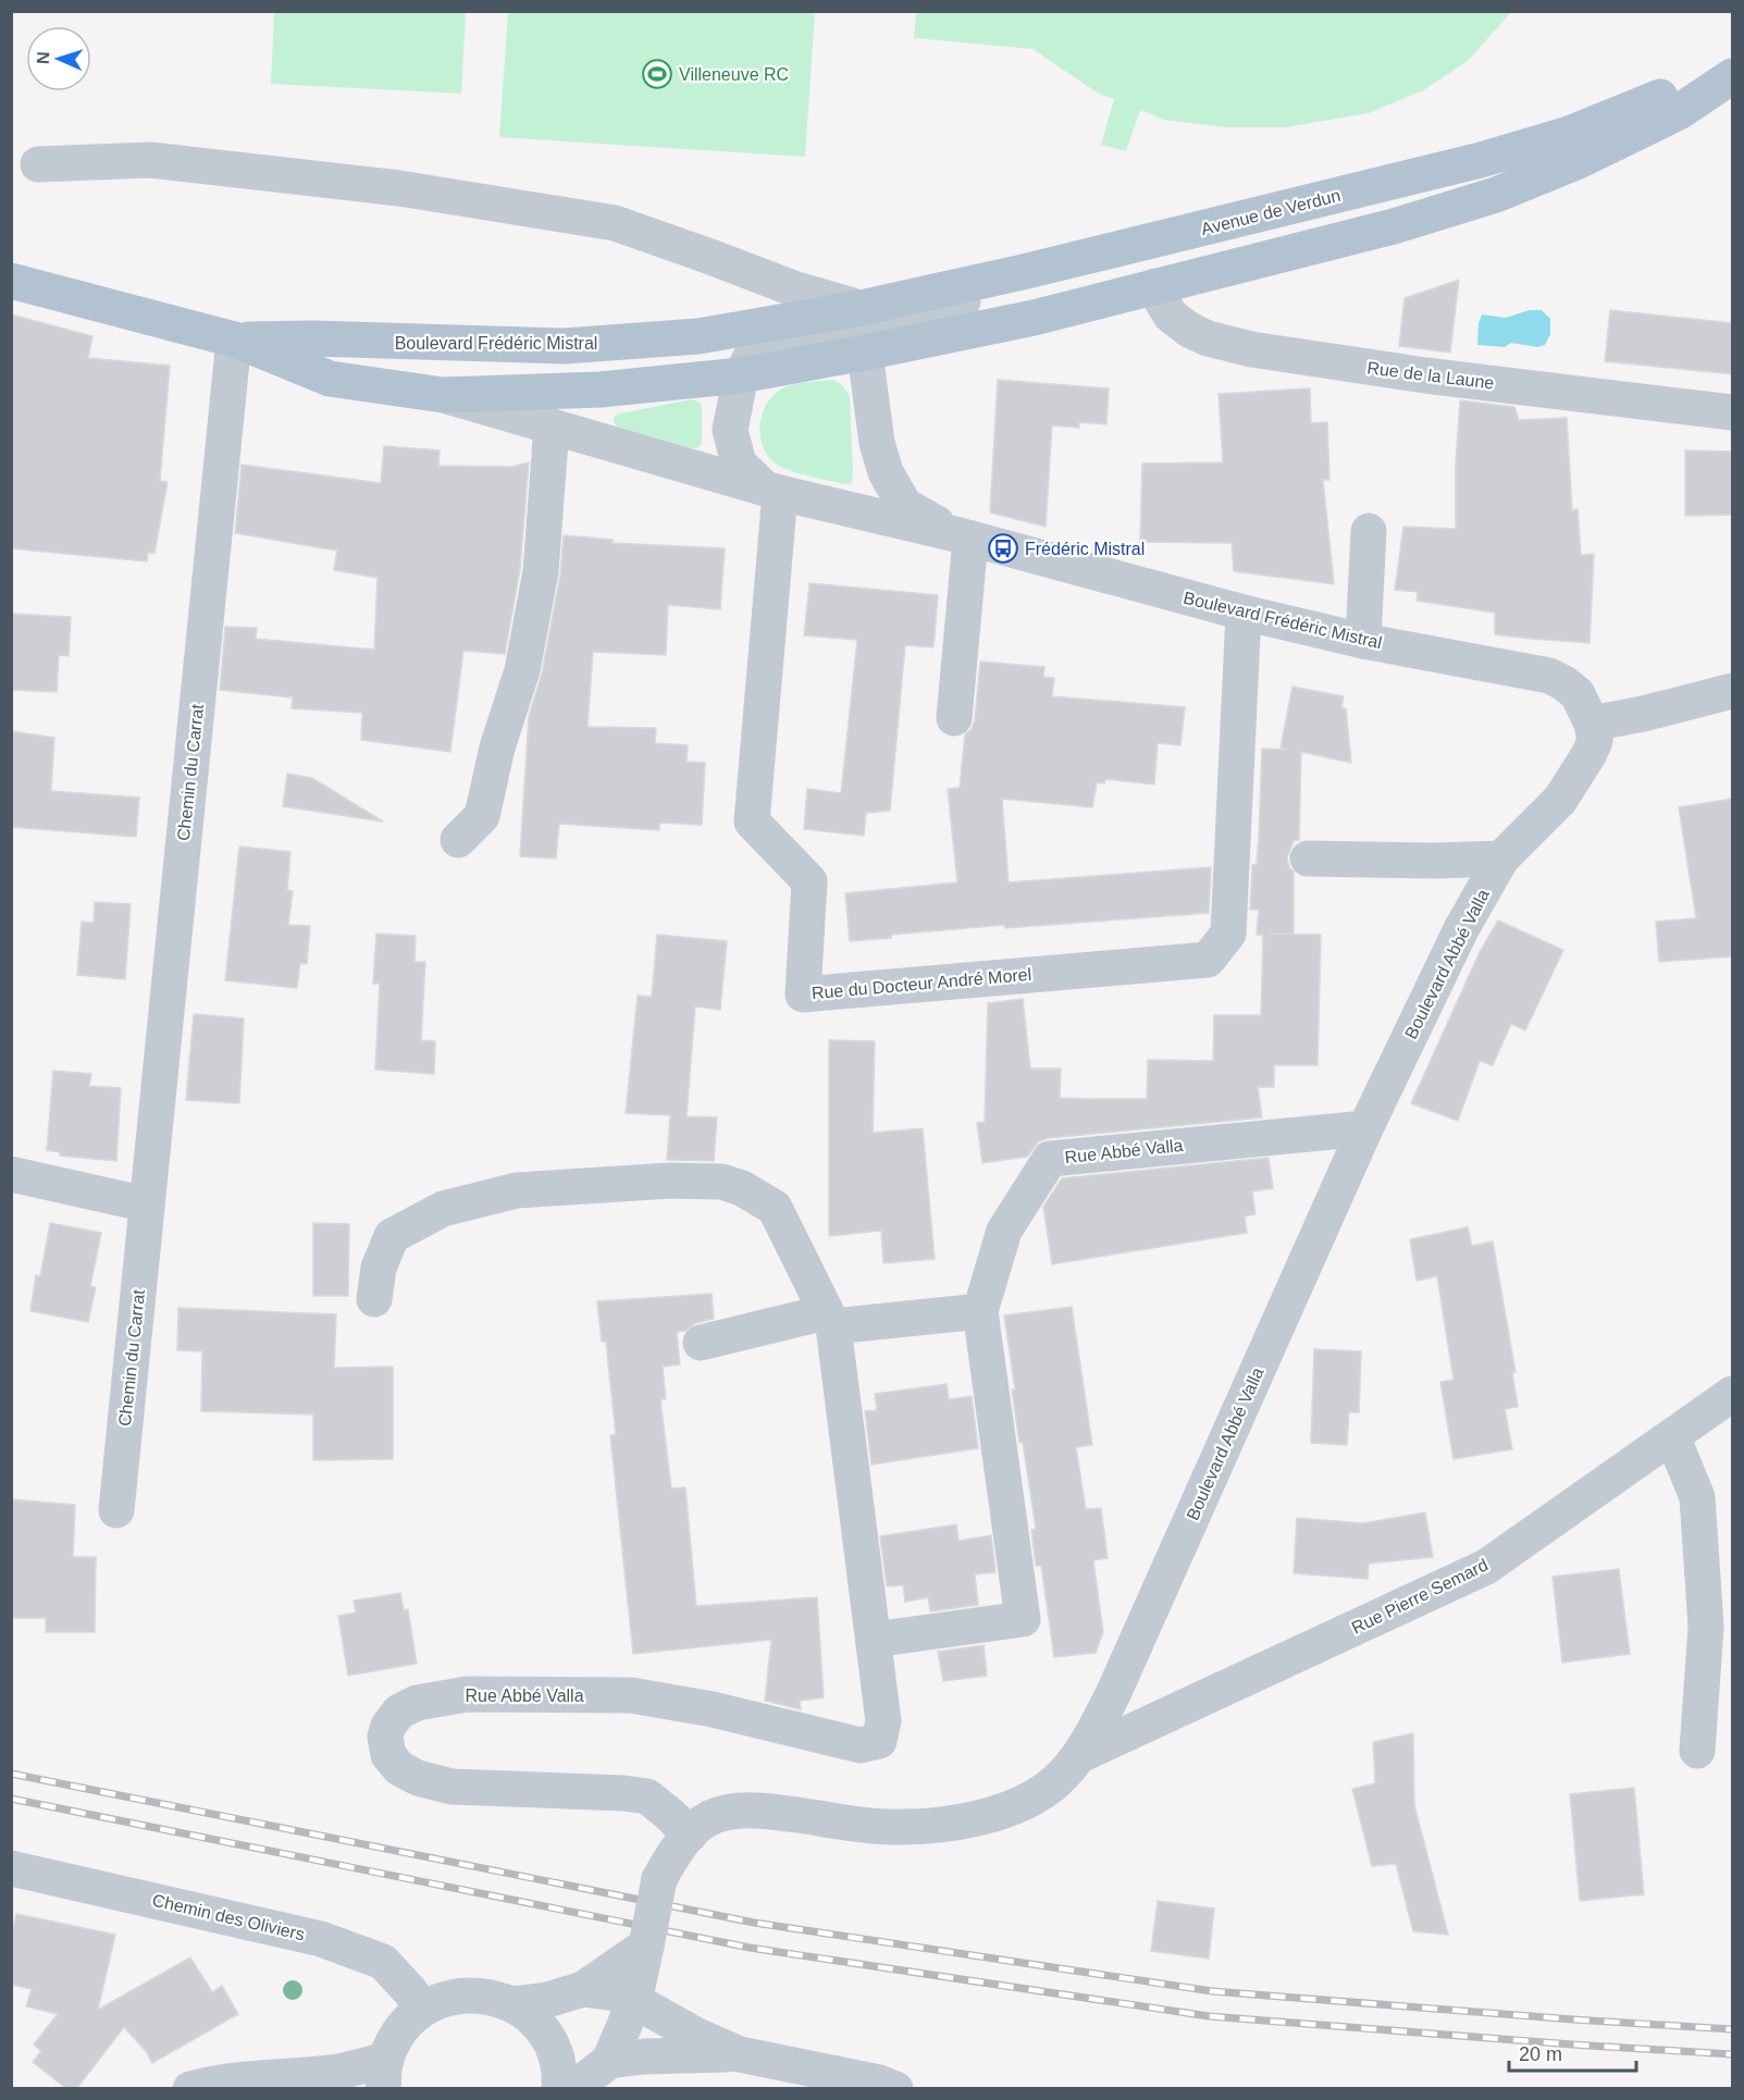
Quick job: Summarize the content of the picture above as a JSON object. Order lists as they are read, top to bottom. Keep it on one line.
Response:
{"streets":{"main road":["Avenue de Verdun","Boulevard Frédéric Mistral"],"street":["Rue de la Laune","Chemin du Carrat","Boulevard Abbé Valla","Rue du Docteur André Morel","Rue Abbé Valla","Rue Pierre Semard","Chemin des Oliviers"]},"crossings":[["Avenue de Verdun","Boulevard Frédéric Mistral"],["Avenue de Verdun","Rue de la Laune"],["Boulevard Frédéric Mistral","Chemin du Carrat"],["Boulevard Frédéric Mistral","Boulevard Abbé Valla"],["Boulevard Frédéric Mistral","Rue du Docteur André Morel"],["Boulevard Abbé Valla","Rue Abbé Valla"],["Boulevard Abbé Valla","Rue Pierre Semard"]],"places":{"sports":["Villeneuve RC"],"bus stop":["Frédéric Mistral"]},"scale_bar":"20 m","north":"left"}
